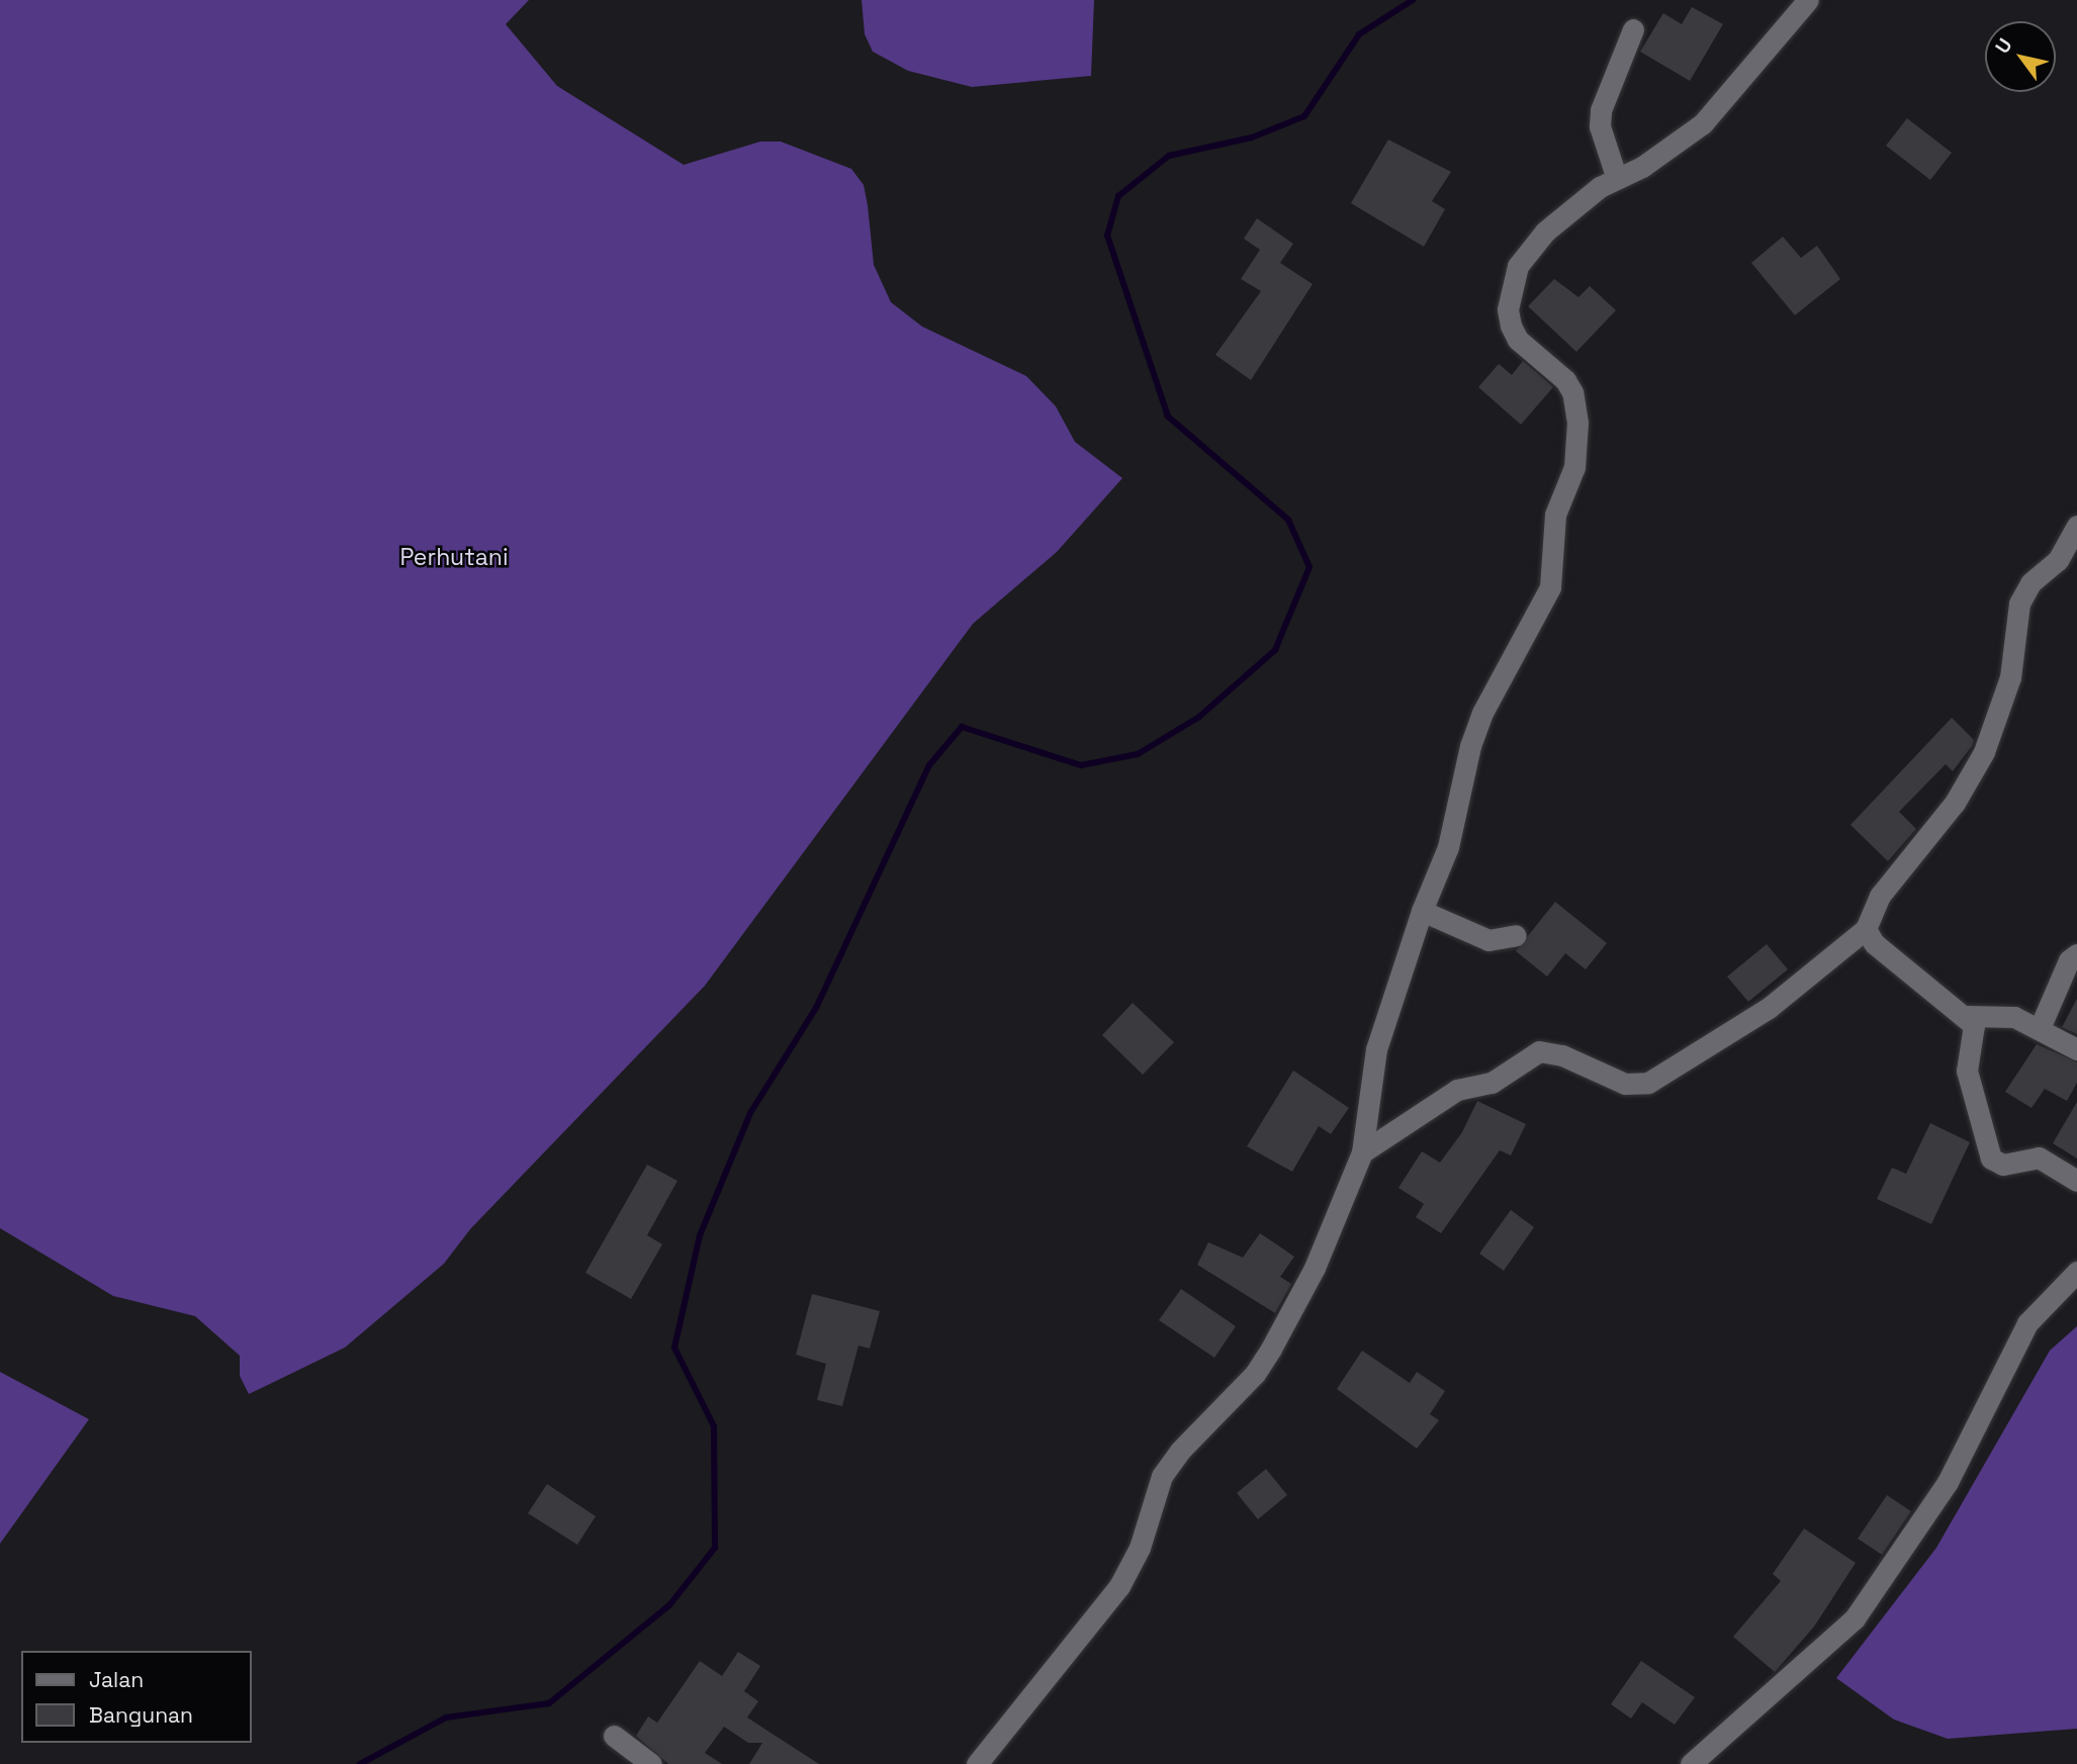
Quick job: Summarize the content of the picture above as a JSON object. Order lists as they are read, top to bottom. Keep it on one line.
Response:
{"parks":["Perhutani"],"legend":["Jalan","Bangunan"],"north":"top left"}
